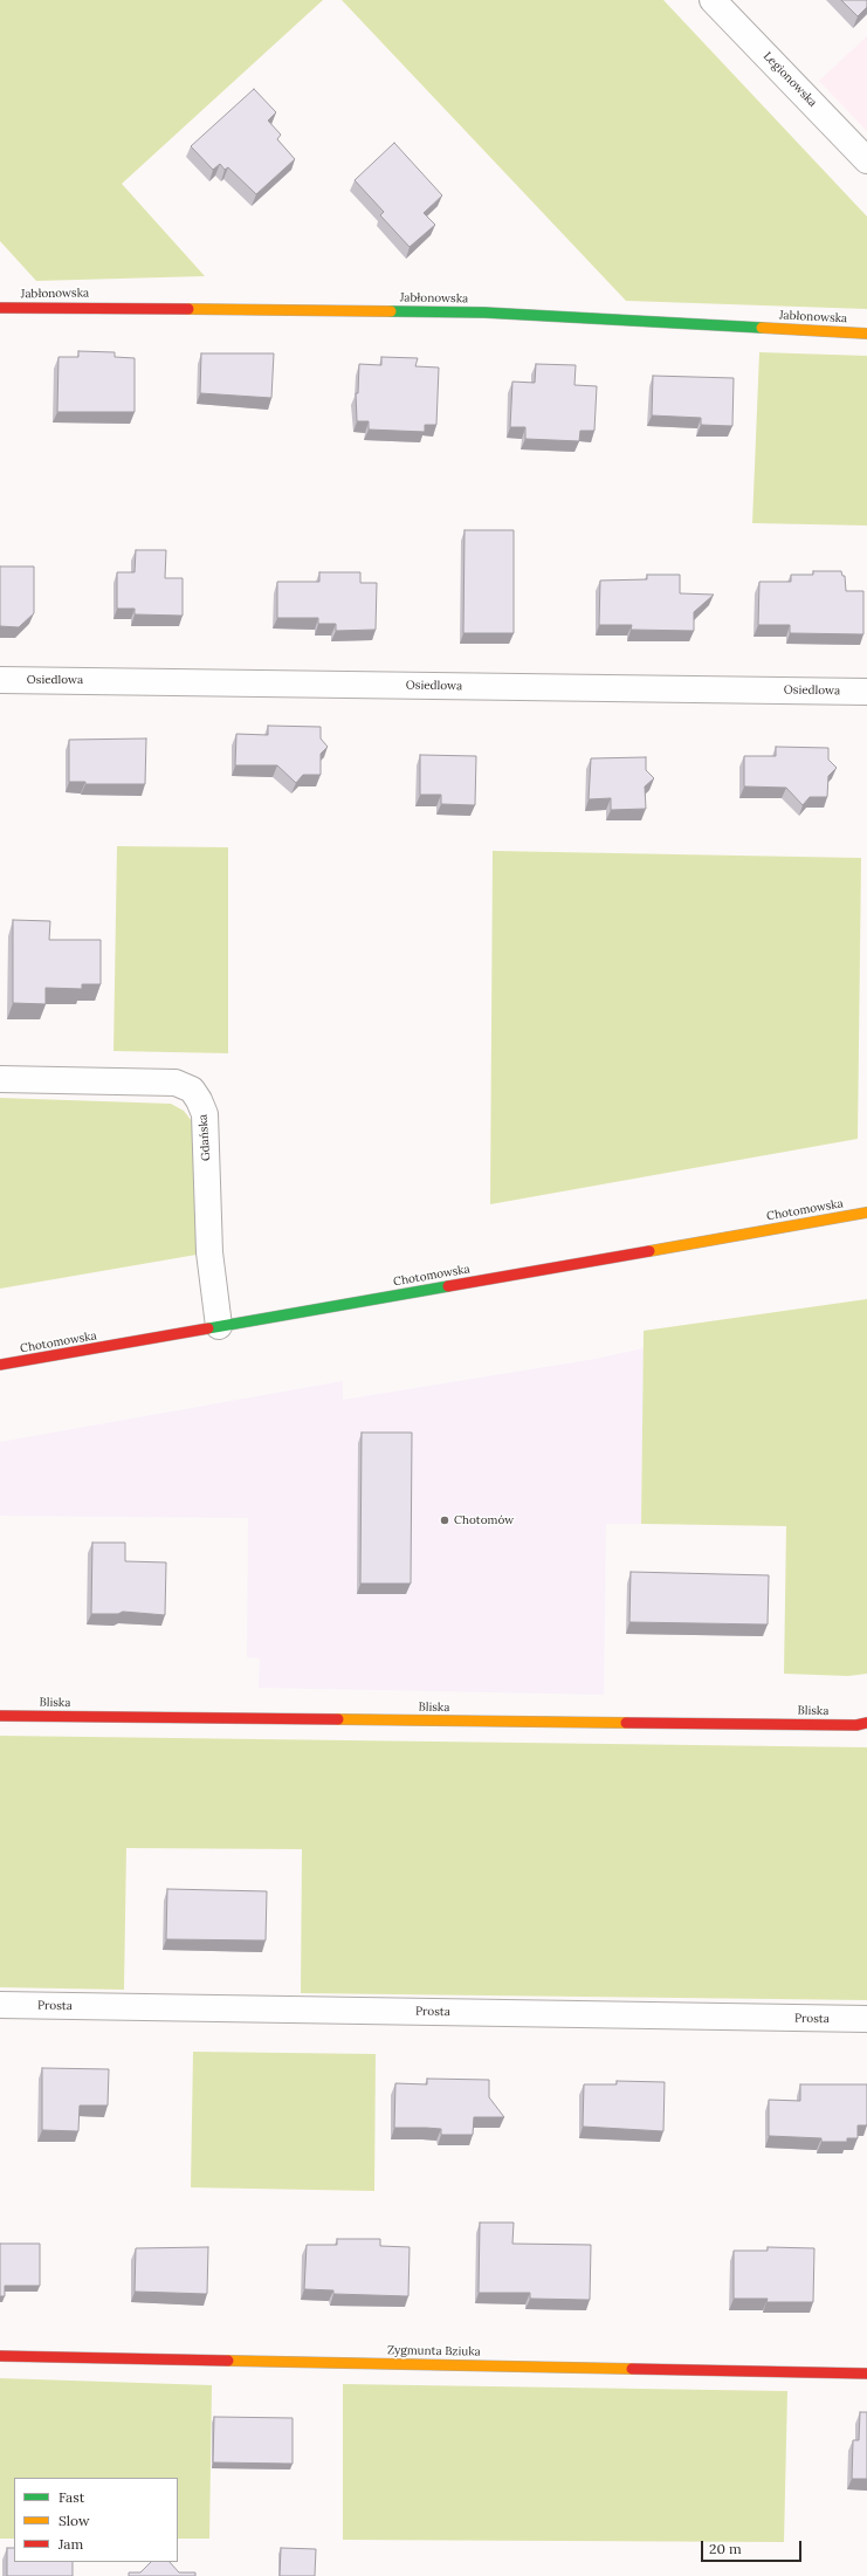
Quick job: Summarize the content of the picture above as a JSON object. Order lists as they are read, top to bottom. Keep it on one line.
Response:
{"streets":{"street":["Legionowska","Jabłonowska","Osiedlowa","Gdańska","Chotomowska","Bliska","Prosta","Zygmunta Bziuka"]},"crossings":[["Gdańska","Chotomowska"]],"places":["Chotomów"],"legend":["Fast","Slow","Jam"],"scale_bar":"20 m"}
